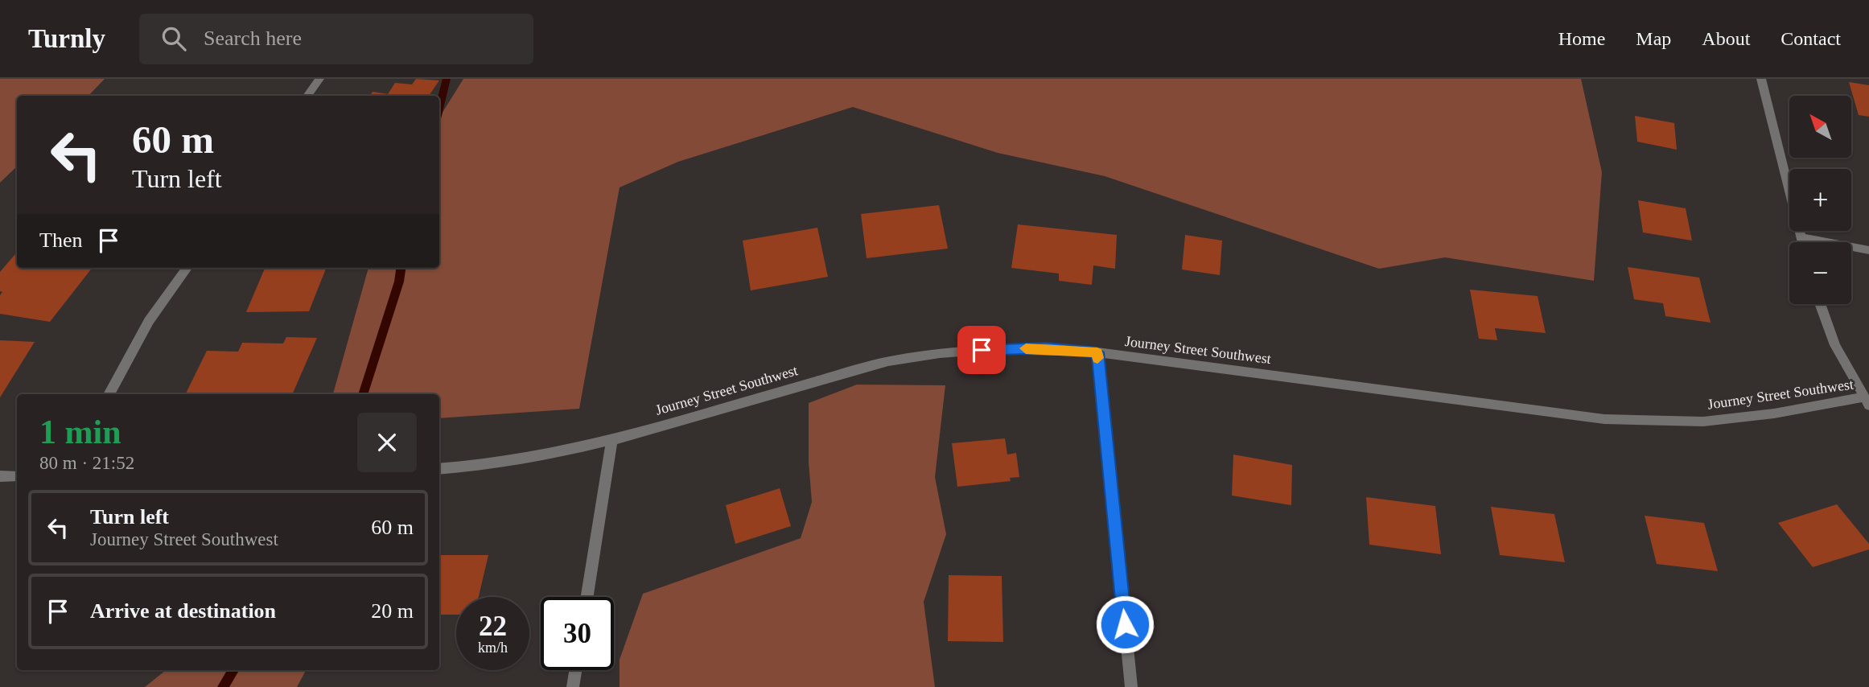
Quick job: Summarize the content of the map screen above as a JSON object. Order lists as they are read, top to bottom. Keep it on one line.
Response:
{"streets":{"street":["Journey Street Southwest"]},"north":"top left","page":{"header":"Turnly","search":"Search here","nav":["Home","Map","About","Contact"],"map_buttons":["+","−"],"turn":["60 m","Turn left"],"then":"Then","heading":["1 min","80 m · 21:52"],"list":[{"name":"Turn left","note":"Journey Street Southwest","value":"60 m"},{"name":"Arrive at destination","value":"20 m"}],"speed":"22 km/h","limit":"30"}}
